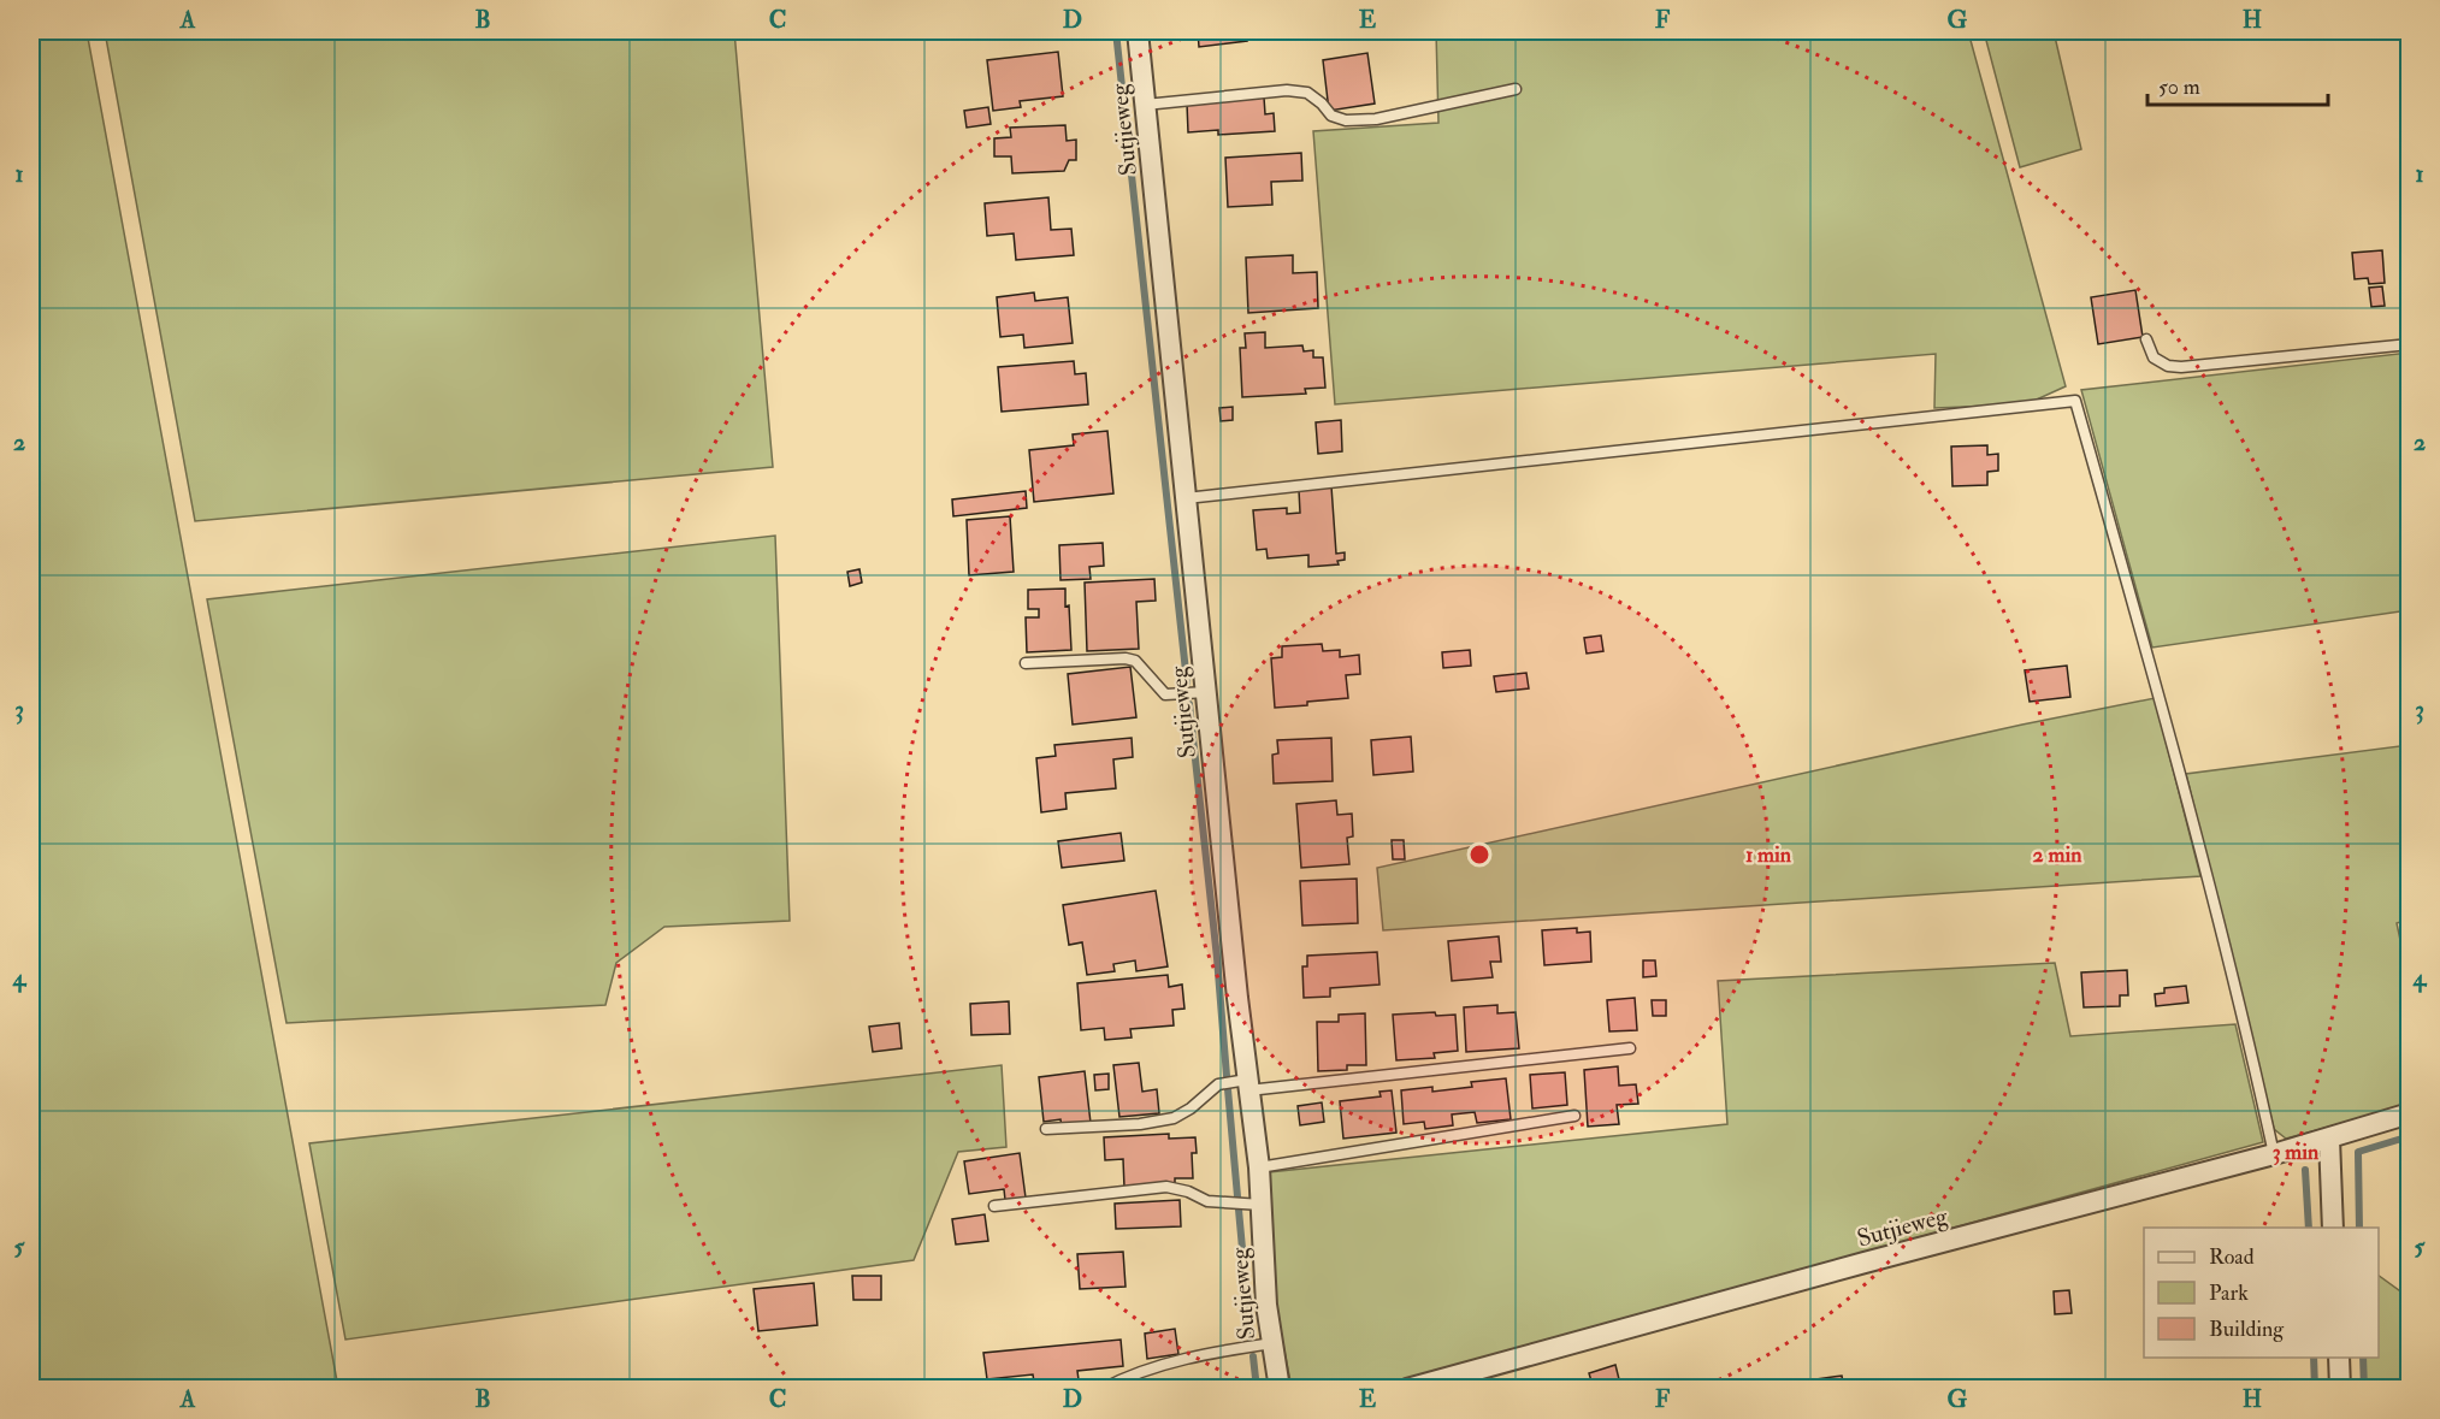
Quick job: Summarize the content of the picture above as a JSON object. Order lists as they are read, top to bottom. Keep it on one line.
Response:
{"streets":{"street":["Sutjieweg"]},"legend":["Road","Park","Building"],"scale_bar":"50 m","grid":{"columns":["A","B","C","D","E","F","G","H"],"rows":["1","2","3","4","5"]},"rings":["1 min","2 min","3 min"]}
